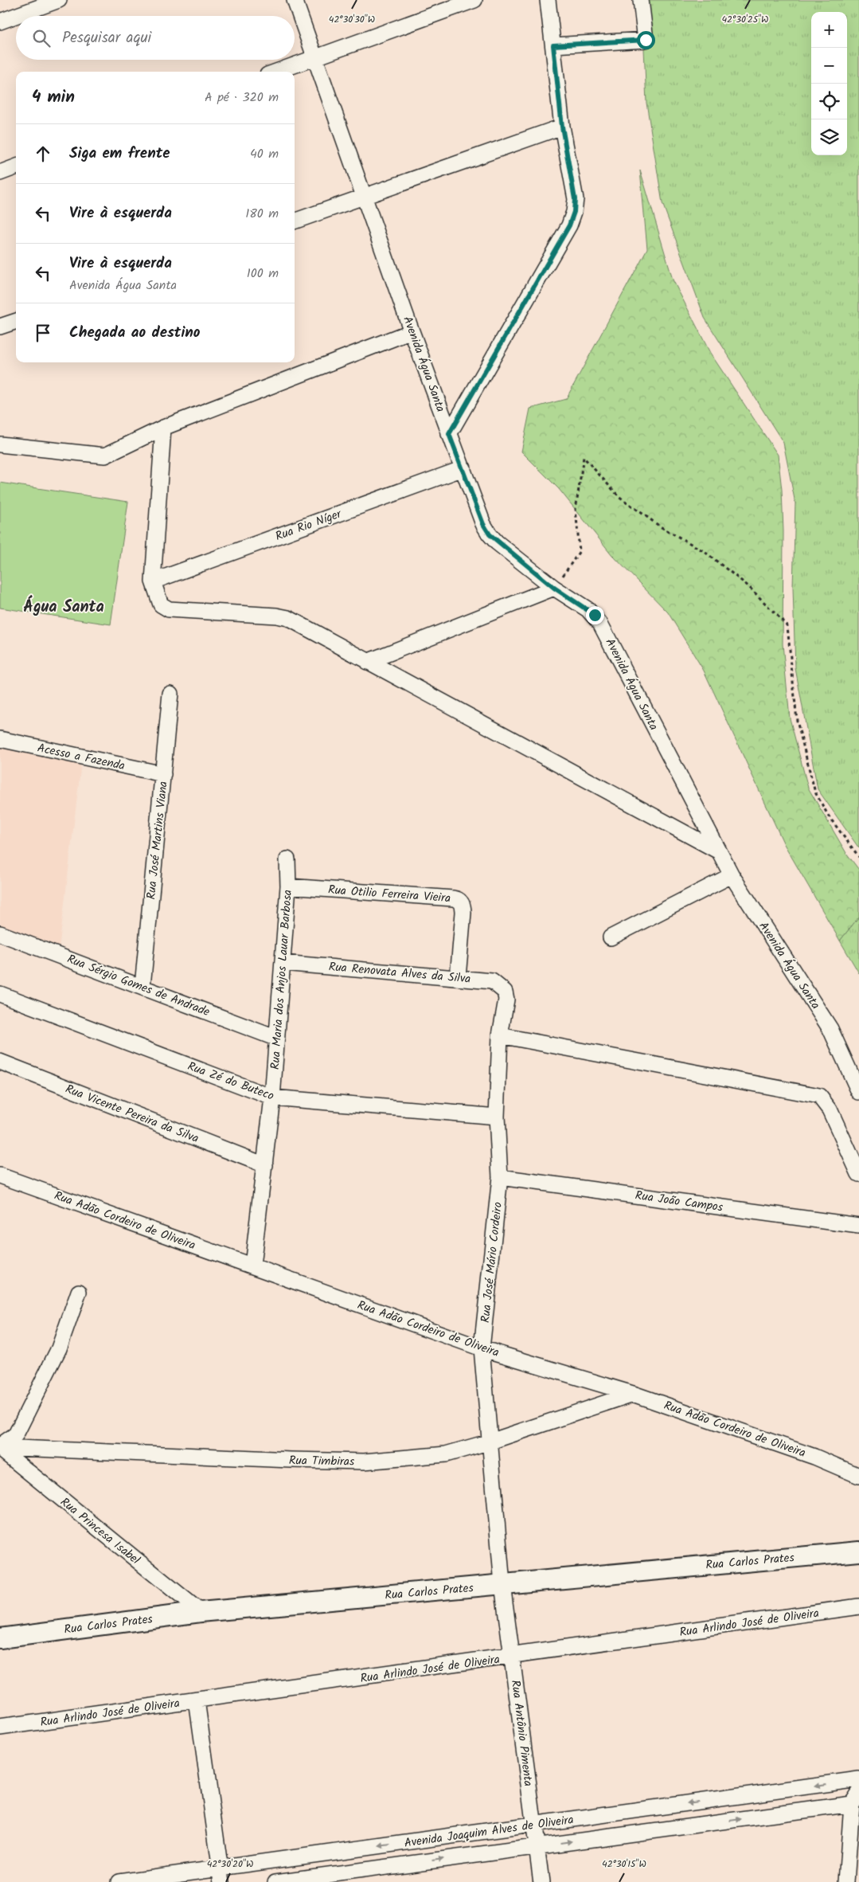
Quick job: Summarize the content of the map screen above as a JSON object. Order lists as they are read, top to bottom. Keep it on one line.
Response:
{"streets":{"street":["Avenida Água Santa","Rua Rio Níger","Acesso a Fazenda","Rua José Martins Viana","Rua Otilio Ferreira Vieira","Rua Renovata Alves da Silva","Rua Maria dos Anjos Lauar Barbosa","Rua Sérgio Gomes de Andrade","Rua Zé do Buteco","Rua Vicente Pereira da Silva","Rua João Campos","Rua Adão Cordeiro de Oliveira","Rua José Mário Cordeiro","Rua Timbiras","Rua Princesa Isabel","Rua Carlos Prates","Rua Arlindo José de Oliveira","Rua Antônio Pimenta","Avenida Joaquim Alves de Oliveira"]},"crossings":[["Avenida Água Santa","Rua Rio Níger"],["Acesso a Fazenda","Rua José Martins Viana"],["Rua José Martins Viana","Rua Sérgio Gomes de Andrade"],["Rua Otilio Ferreira Vieira","Rua Renovata Alves da Silva"],["Rua Otilio Ferreira Vieira","Rua Maria dos Anjos Lauar Barbosa"],["Rua Renovata Alves da Silva","Rua Maria dos Anjos Lauar Barbosa"],["Rua Renovata Alves da Silva","Rua José Mário Cordeiro"],["Rua Maria dos Anjos Lauar Barbosa","Rua Sérgio Gomes de Andrade"],["Rua Maria dos Anjos Lauar Barbosa","Rua Zé do Buteco"],["Rua Maria dos Anjos Lauar Barbosa","Rua Vicente Pereira da Silva"],["Rua Maria dos Anjos Lauar Barbosa","Rua Adão Cordeiro de Oliveira"],["Rua Zé do Buteco","Rua José Mário Cordeiro"],["Rua João Campos","Rua José Mário Cordeiro"],["Rua Adão Cordeiro de Oliveira","Rua José Mário Cordeiro"],["Rua Adão Cordeiro de Oliveira","Rua Timbiras"],["Rua José Mário Cordeiro","Rua Timbiras"],["Rua José Mário Cordeiro","Rua Carlos Prates"],["Rua José Mário Cordeiro","Rua Antônio Pimenta"],["Rua Timbiras","Rua Princesa Isabel"],["Rua Princesa Isabel","Rua Carlos Prates"],["Rua Carlos Prates","Rua Antônio Pimenta"],["Rua Arlindo José de Oliveira","Rua Antônio Pimenta"],["Rua Antônio Pimenta","Avenida Joaquim Alves de Oliveira"]],"districts":["Água Santa"],"page":{"map_buttons":["+","−"],"search":"Pesquisar aqui","heading":["4 min","A pé · 320 m"],"list":[["Siga em frente","40 m"],["Vire à esquerda","180 m"],["Vire à esquerda","Avenida Água Santa","100 m"],"Chegada ao destino"]},"coordinates":["42°30'30\"W","42°30'25\"W","42°30'20\"W","42°30'15\"W"]}
